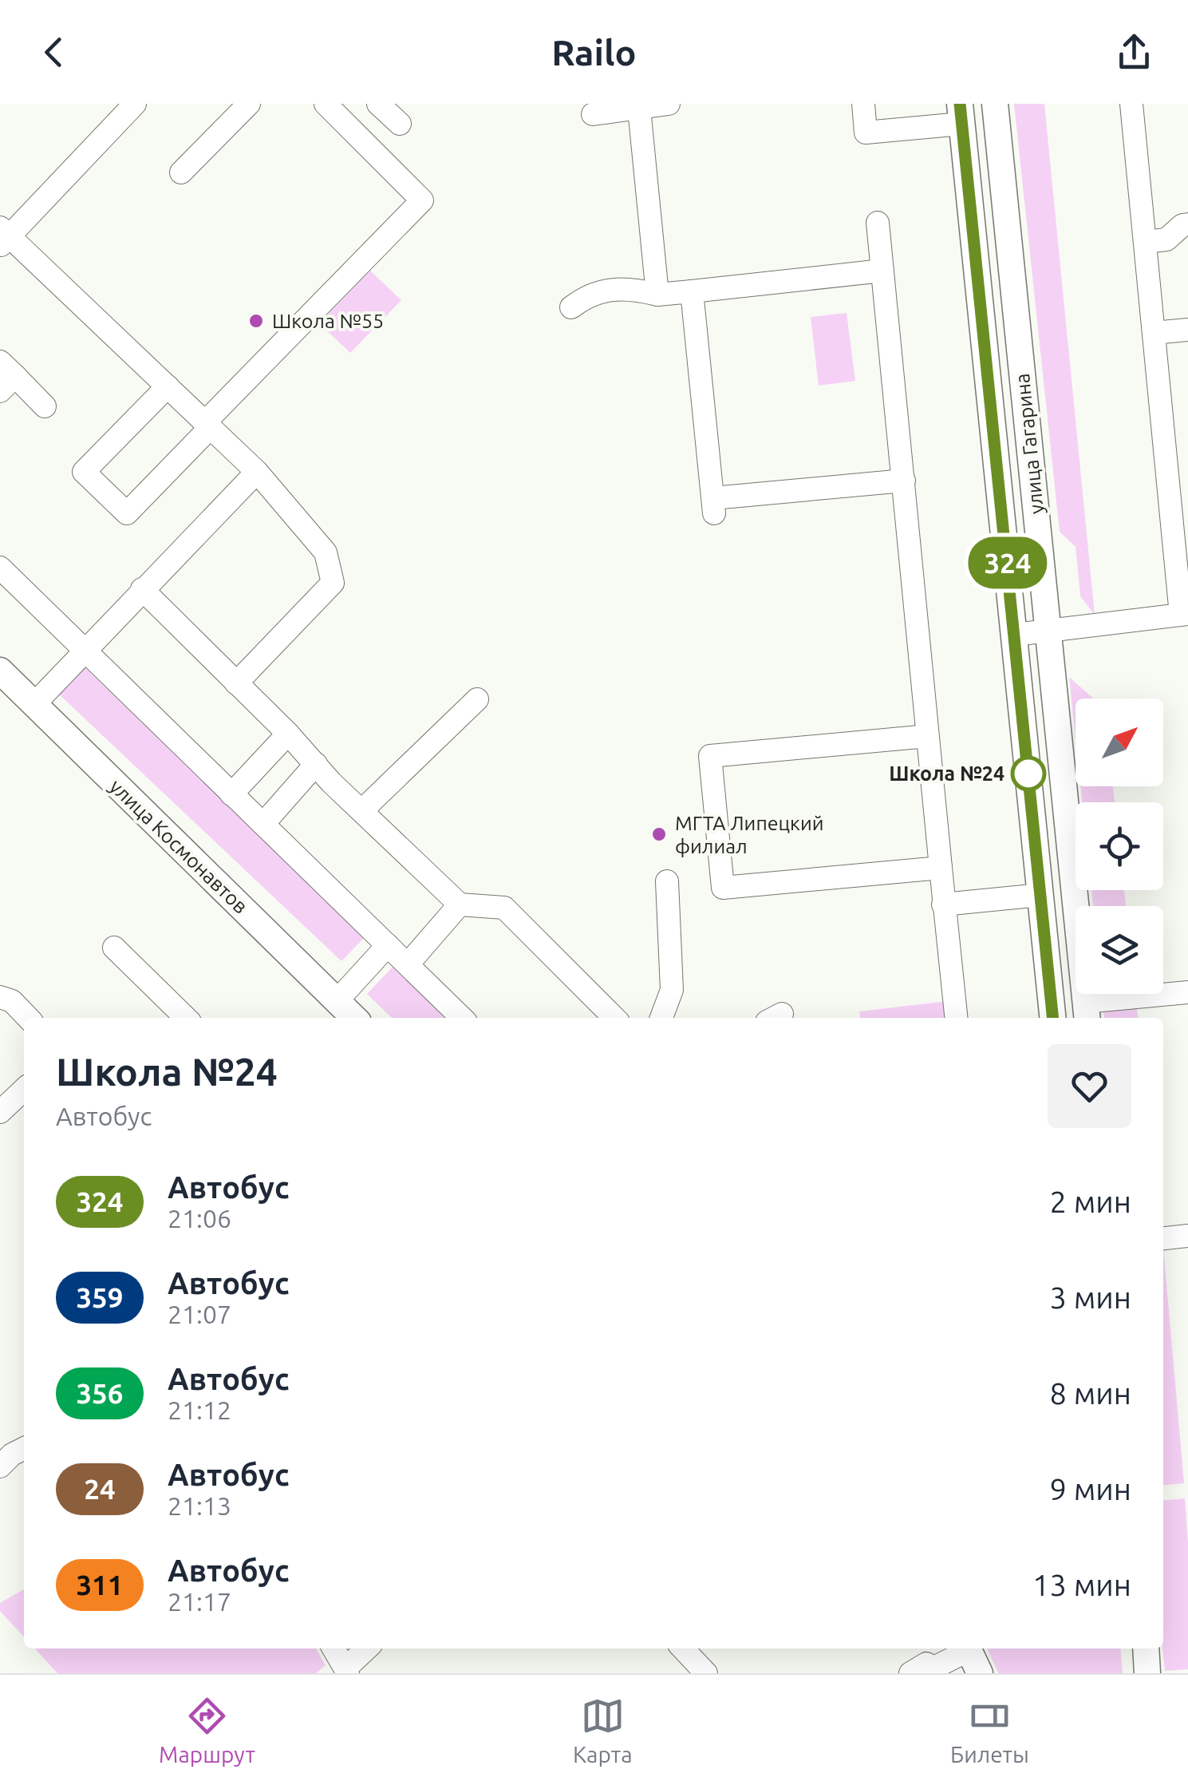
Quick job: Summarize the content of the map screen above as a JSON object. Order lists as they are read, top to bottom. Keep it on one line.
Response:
{"streets":{"main road":["улица Гагарина","улица Космонавтов"]},"places":["Школа №55","Школа №24","МГТА Липецкий филиал"],"lines":["bus line 324"],"north":"top right","page":{"header":"Railo","on_map":"324","heading":["Школа №24","Автобус"],"list":[{"mark":"324","name":"Автобус","note":"21:06","value":"2 мин"},{"mark":"359","name":"Автобус","note":"21:07","value":"3 мин"},{"mark":"356","name":"Автобус","note":"21:12","value":"8 мин"},{"mark":"24","name":"Автобус","note":"21:13","value":"9 мин"},{"mark":"311","name":"Автобус","note":"21:17","value":"13 мин"}],"tabs":["Маршрут","Карта","Билеты"]}}
